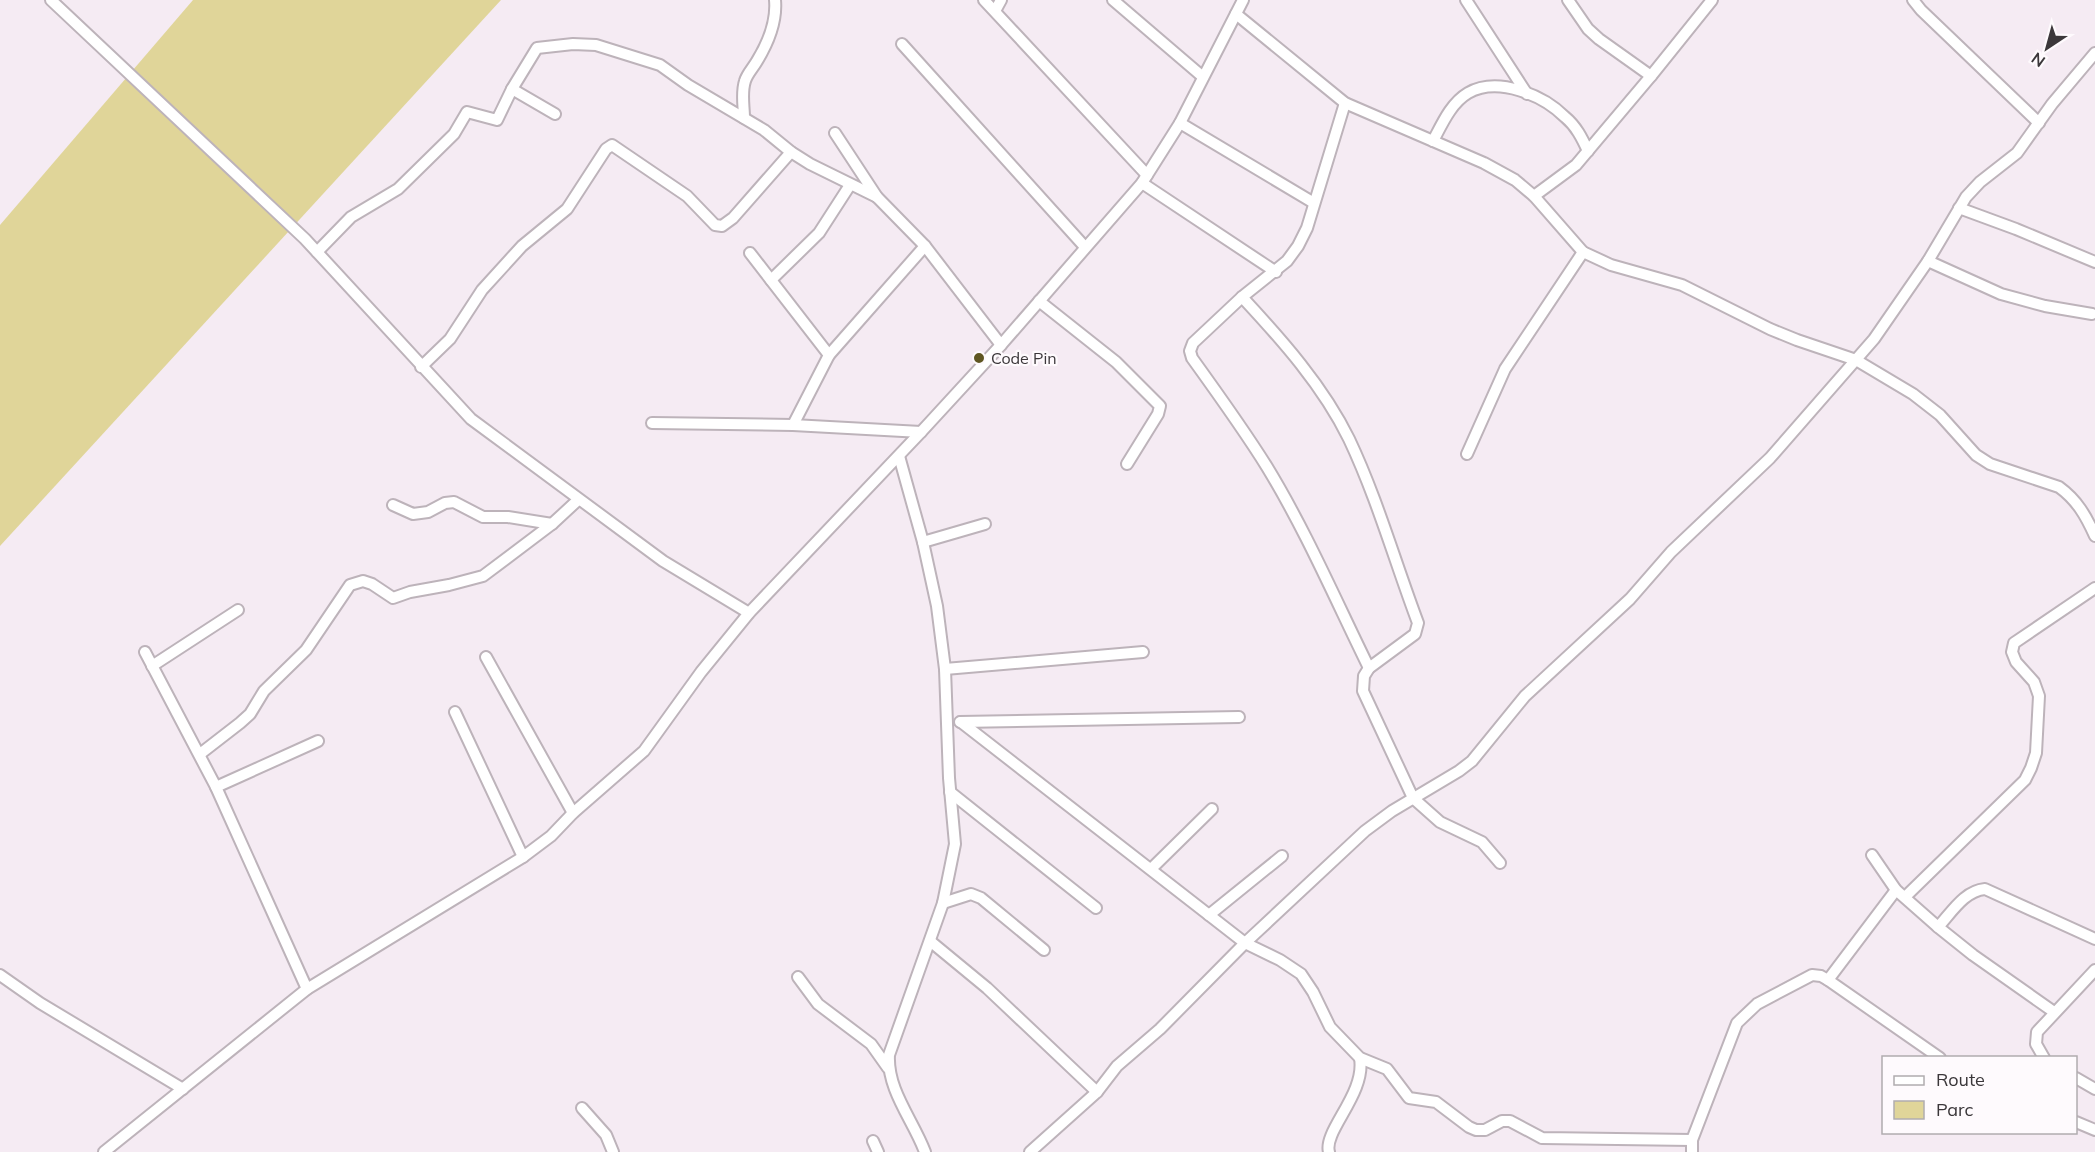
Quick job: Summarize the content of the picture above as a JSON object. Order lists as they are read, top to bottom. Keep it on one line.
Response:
{"places":["Code Pin"],"legend":["Route","Parc"],"north":"bottom left"}
